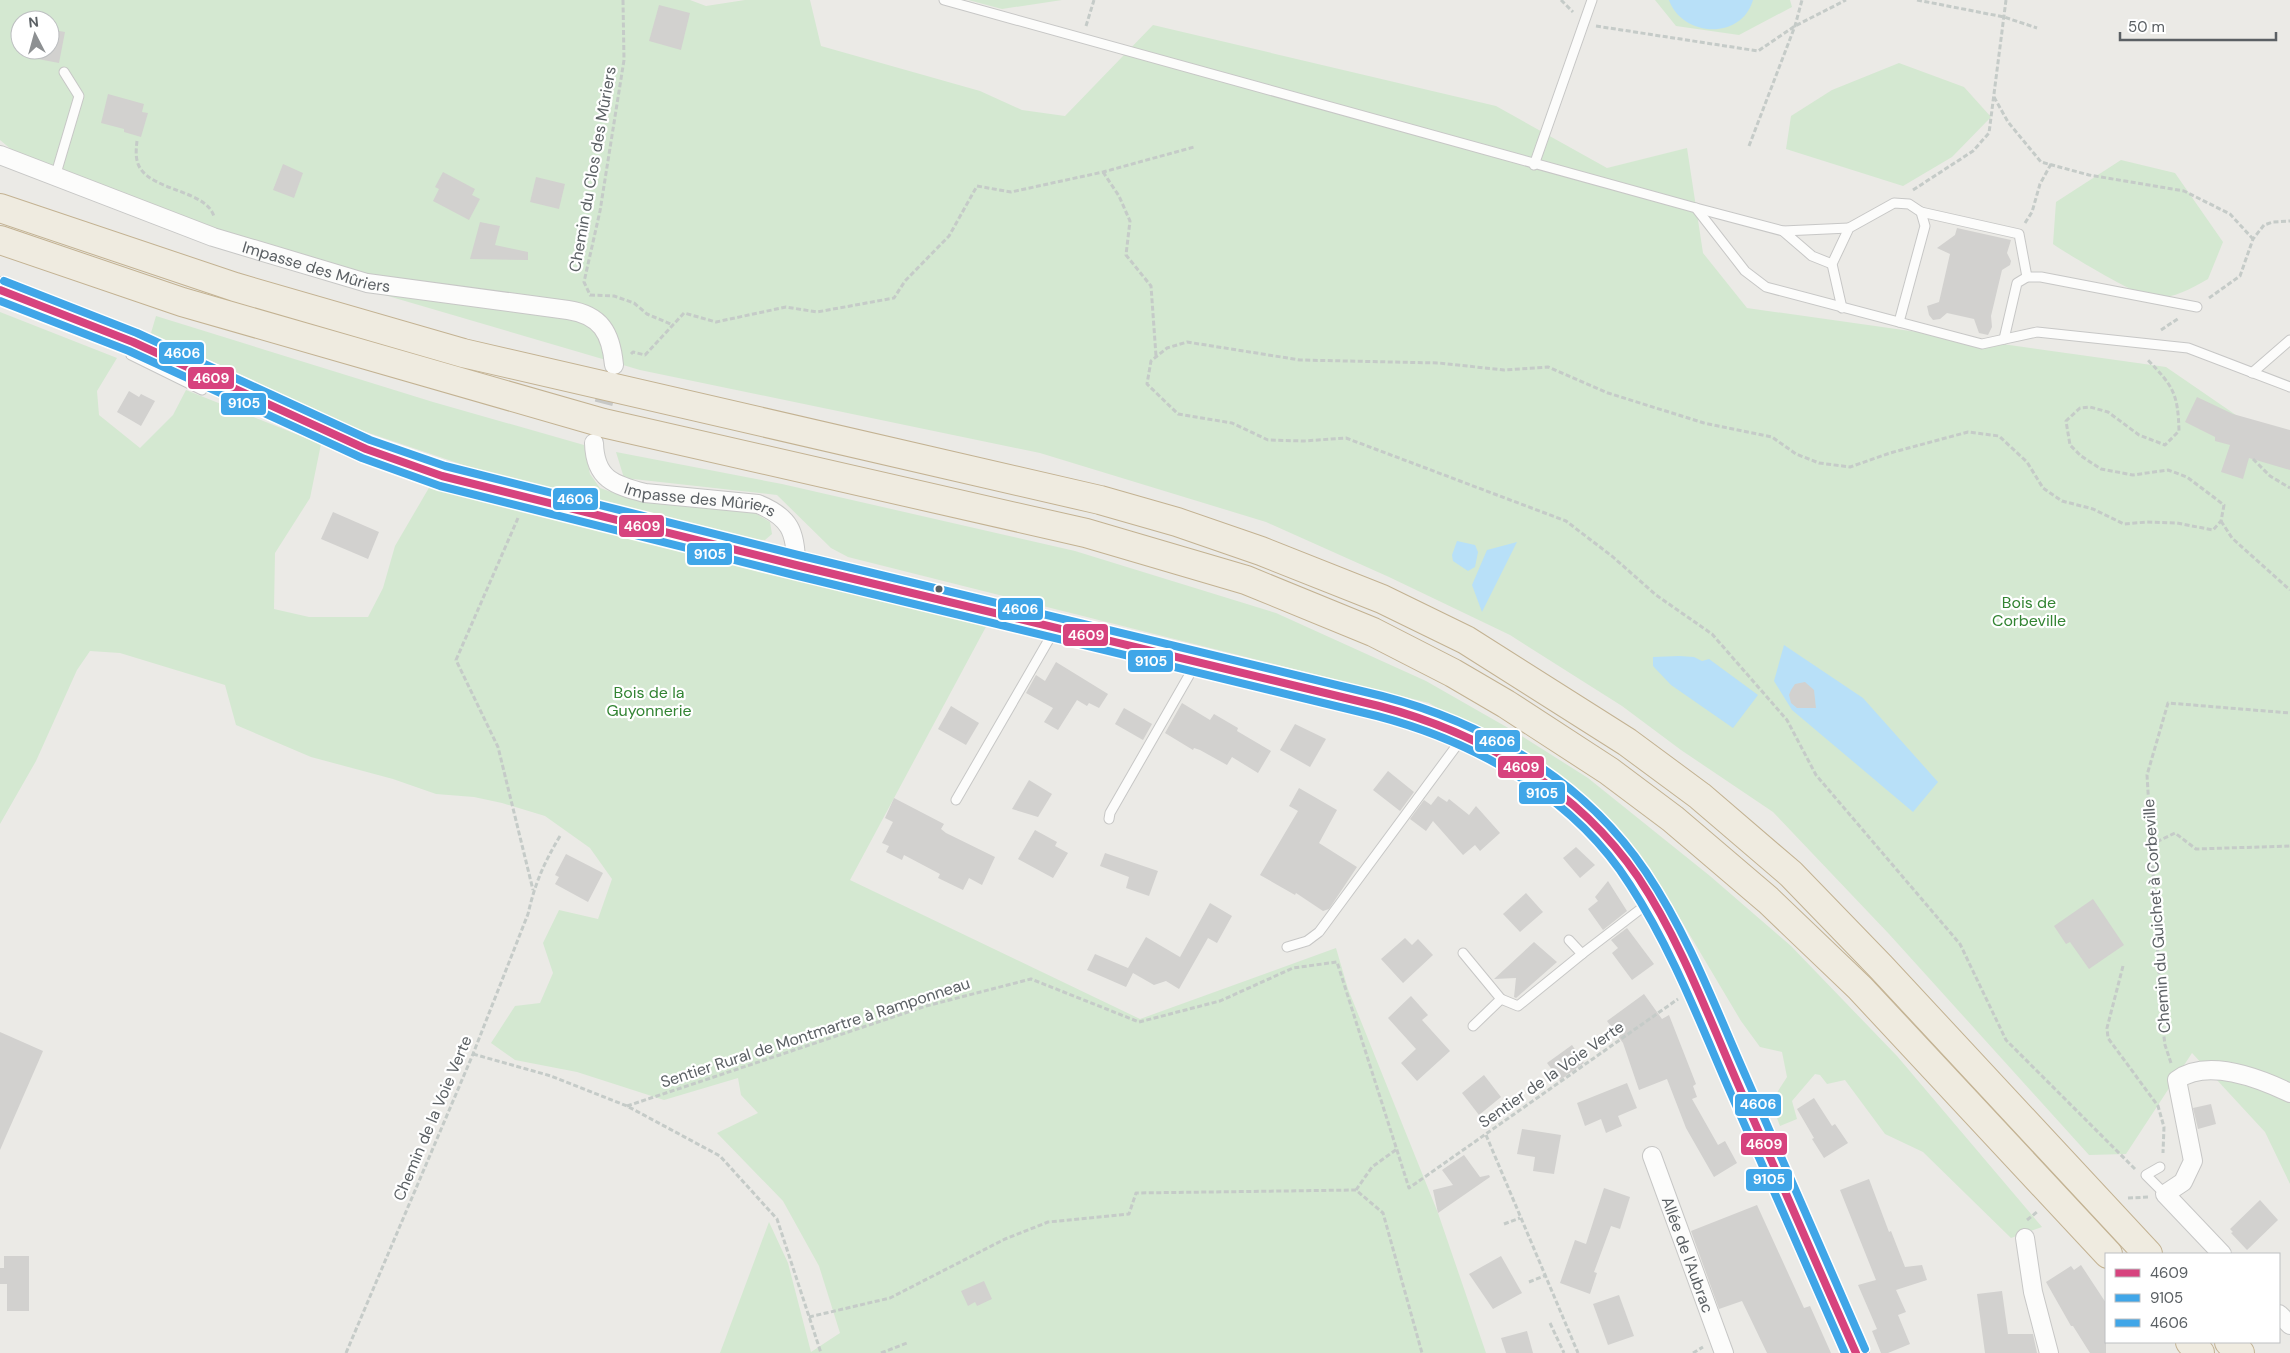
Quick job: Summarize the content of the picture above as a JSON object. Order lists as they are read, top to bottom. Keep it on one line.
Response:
{"streets":{"street":["Impasse des Mûriers","Allée de l'Aubrac"],"path":["Chemin du Clos des Mûriers","Chemin du Guichet à Corbeville","Sentier Rural de Montmartre à Ramponneau","Sentier de la Voie Verte","Chemin de la Voie Verte"]},"crossings":[["Sentier Rural de Montmartre à Ramponneau","Sentier de la Voie Verte"]],"parks":["Bois de Corbeville","Bois de la Guyonnerie"],"lines":["transit line 4606","transit line 4609","transit line 9105"],"legend":["4609","9105","4606"],"scale_bar":"50 m","north":"top"}
